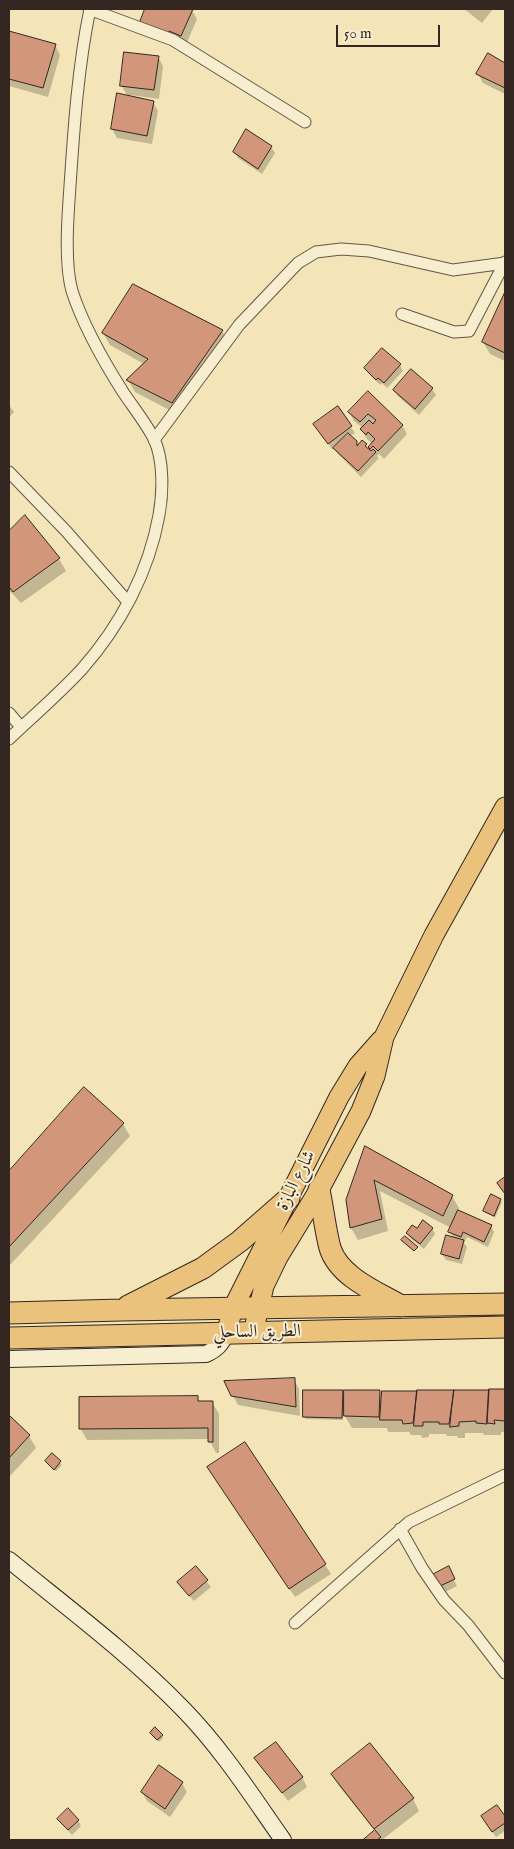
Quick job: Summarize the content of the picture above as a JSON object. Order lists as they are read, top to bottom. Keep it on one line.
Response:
{"streets":{"highway":["الطريق الساحلي"],"main road":["شارع البازة"]},"crossings":[["شارع البازة","الطريق الساحلي"]],"scale_bar":"50 m"}
